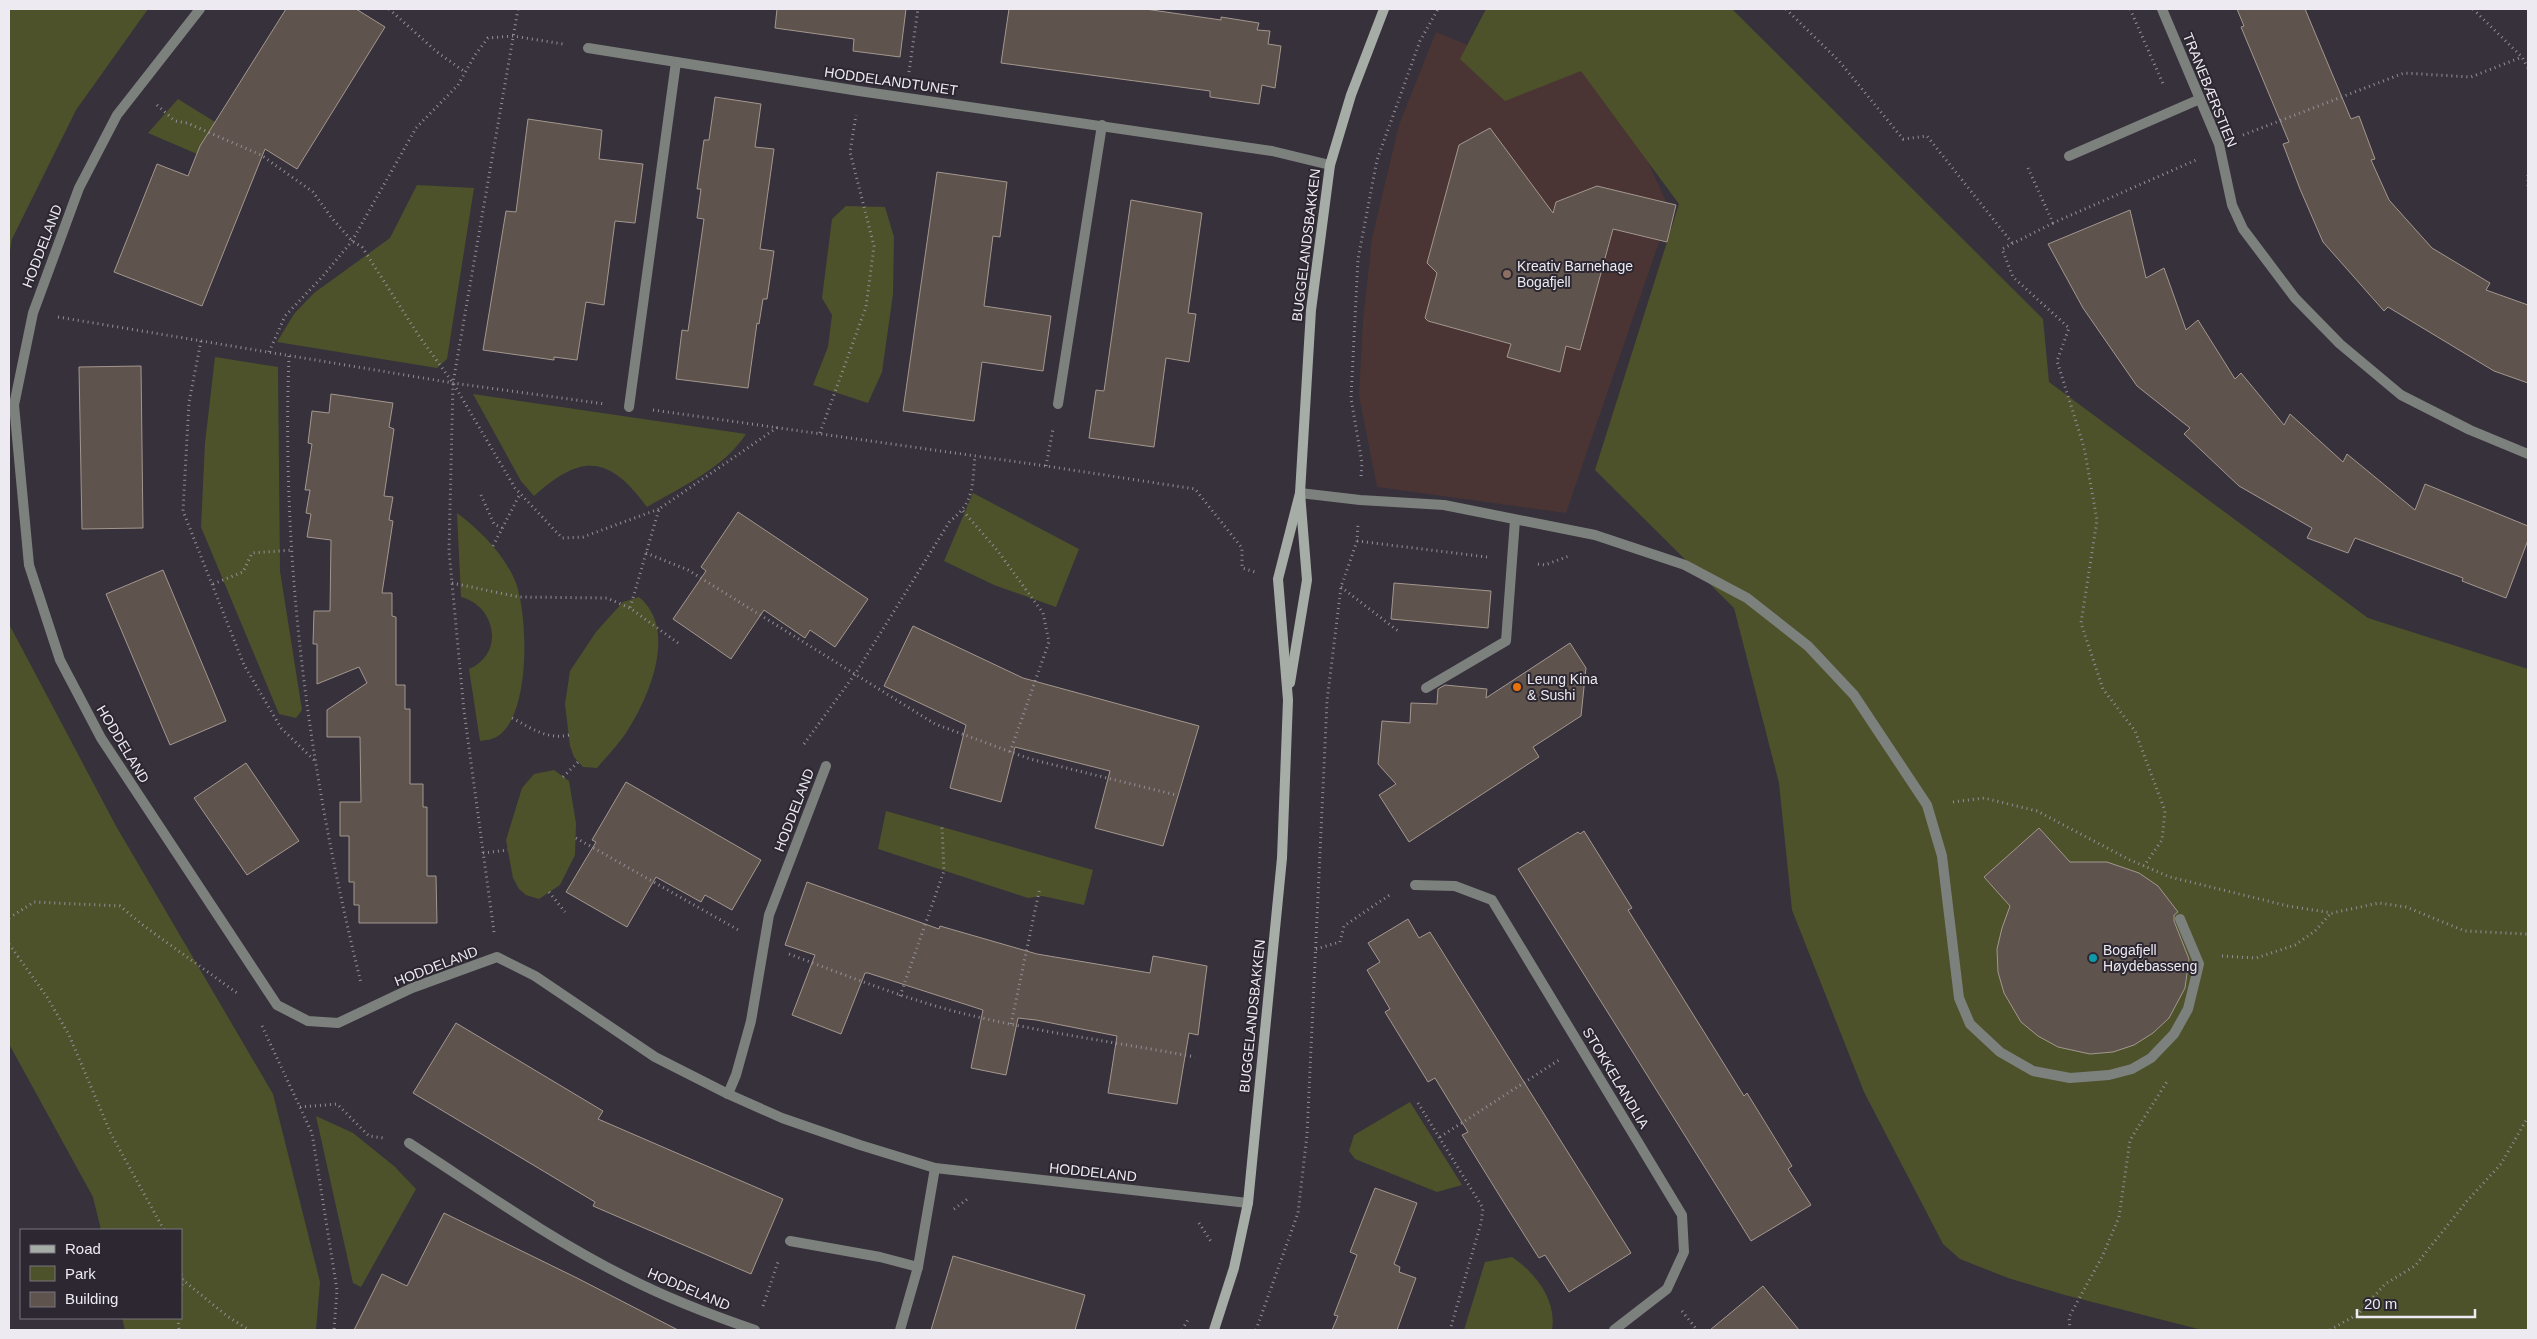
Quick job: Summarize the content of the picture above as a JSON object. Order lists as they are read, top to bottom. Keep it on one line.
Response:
{"streets":{"street":["HODDELANDTUNET","TRANEBÆRSTIEN","BUGGELANDSBAKKEN","HODDELAND","STOKKELANDLIA"]},"crossings":[["HODDELANDTUNET","BUGGELANDSBAKKEN"],["BUGGELANDSBAKKEN","HODDELAND"]],"places":["Kreativ Barnehage Bogafjell","Leung Kina & Sushi","Bogafjell Høydebasseng"],"legend":["Road","Park","Building"],"scale_bar":"20 m"}
